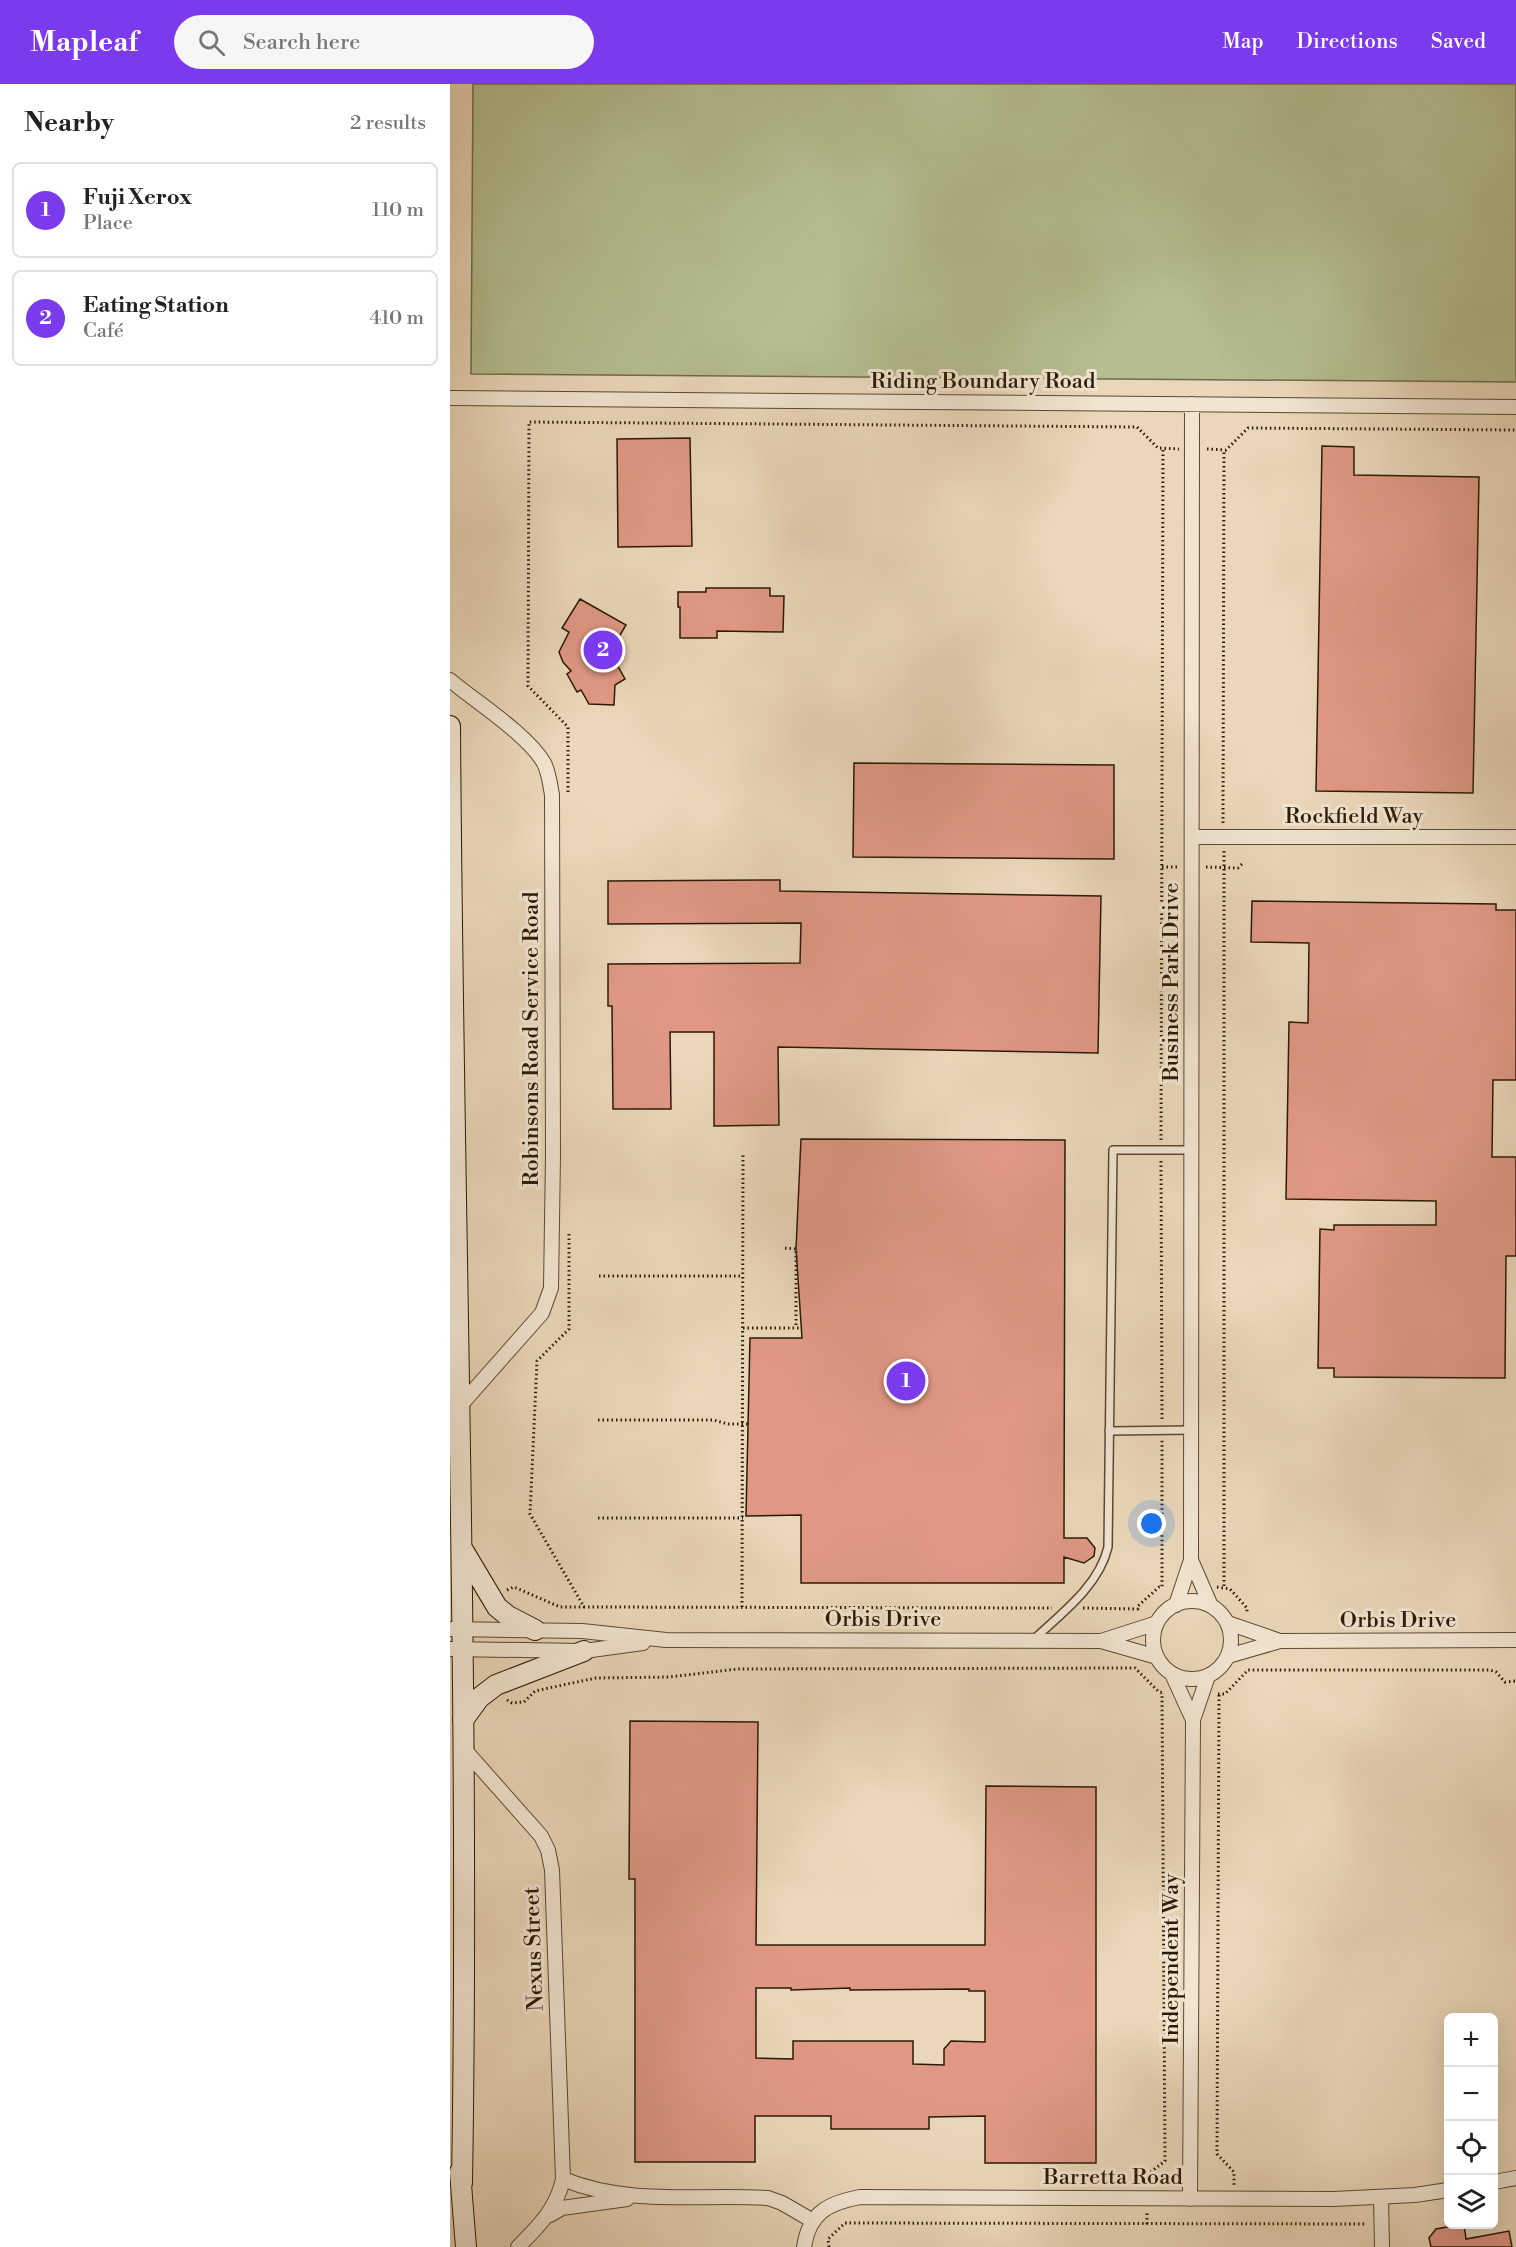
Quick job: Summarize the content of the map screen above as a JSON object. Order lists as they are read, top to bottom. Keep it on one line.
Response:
{"streets":{"street":["Riding Boundary Road","Rockfield Way","Business Park Drive","Robinsons Road Service Road","Orbis Drive","Nexus Street","Independent Way","Barretta Road"]},"crossings":[["Riding Boundary Road","Business Park Drive"],["Rockfield Way","Business Park Drive"],["Business Park Drive","Orbis Drive"],["Business Park Drive","Independent Way"],["Orbis Drive","Independent Way"],["Nexus Street","Barretta Road"],["Independent Way","Barretta Road"]],"page":{"header":"Mapleaf","search":"Search here","nav":["Map","Directions","Saved"],"heading":["Nearby","2 results"],"list":[{"mark":"1","name":"Fuji Xerox","note":"Place","value":"110 m"},{"mark":"2","name":"Eating Station","note":"Café","value":"410 m"}],"pins":["2","1"],"map_buttons":["+","−"]}}
